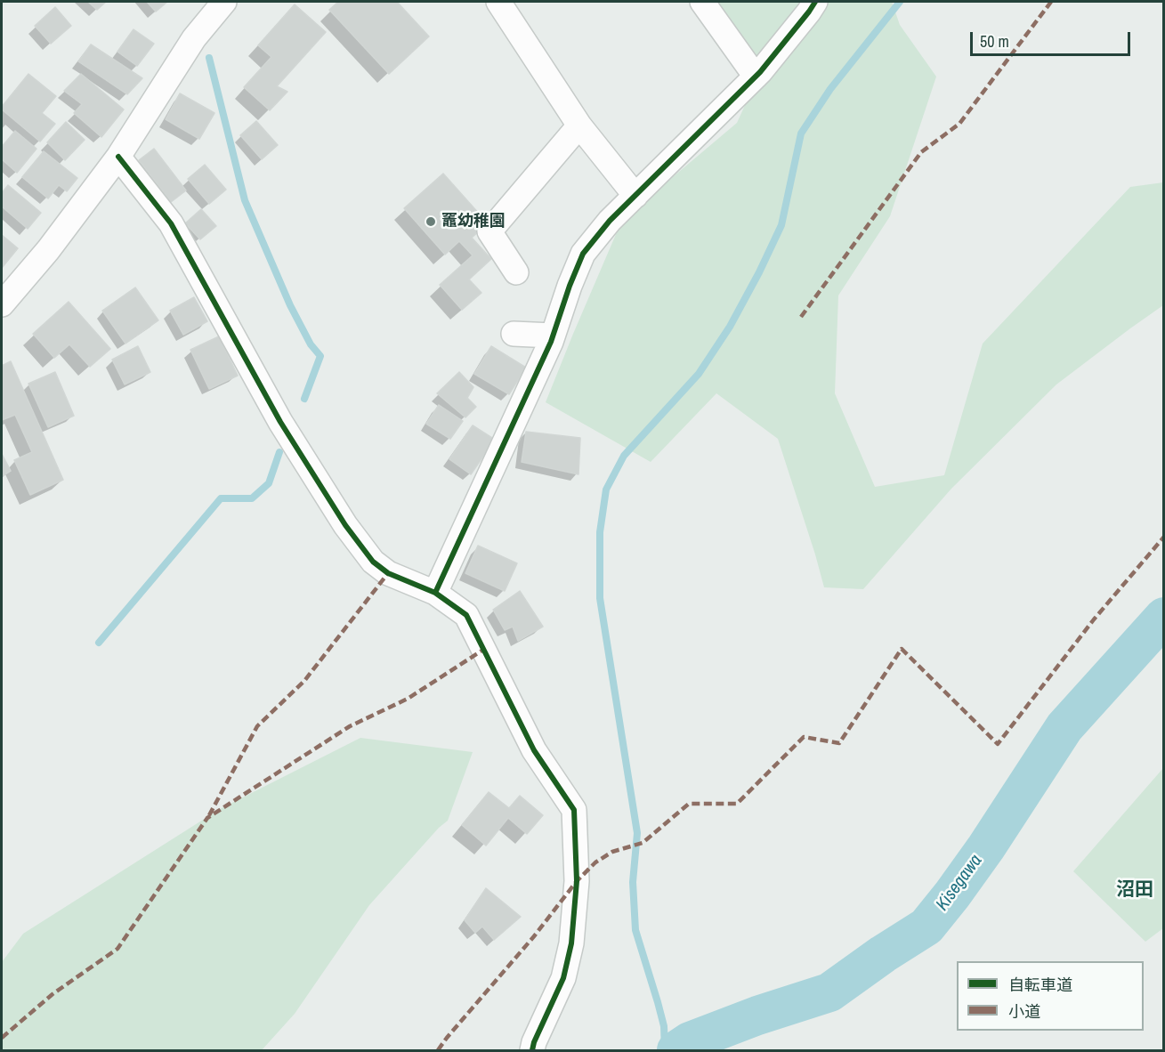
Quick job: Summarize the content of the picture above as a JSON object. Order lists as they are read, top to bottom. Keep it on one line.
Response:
{"districts":["沼田"],"water":["Kisegawa"],"places":["竈幼稚園"],"legend":["自転車道","小道"],"scale_bar":"50 m"}
